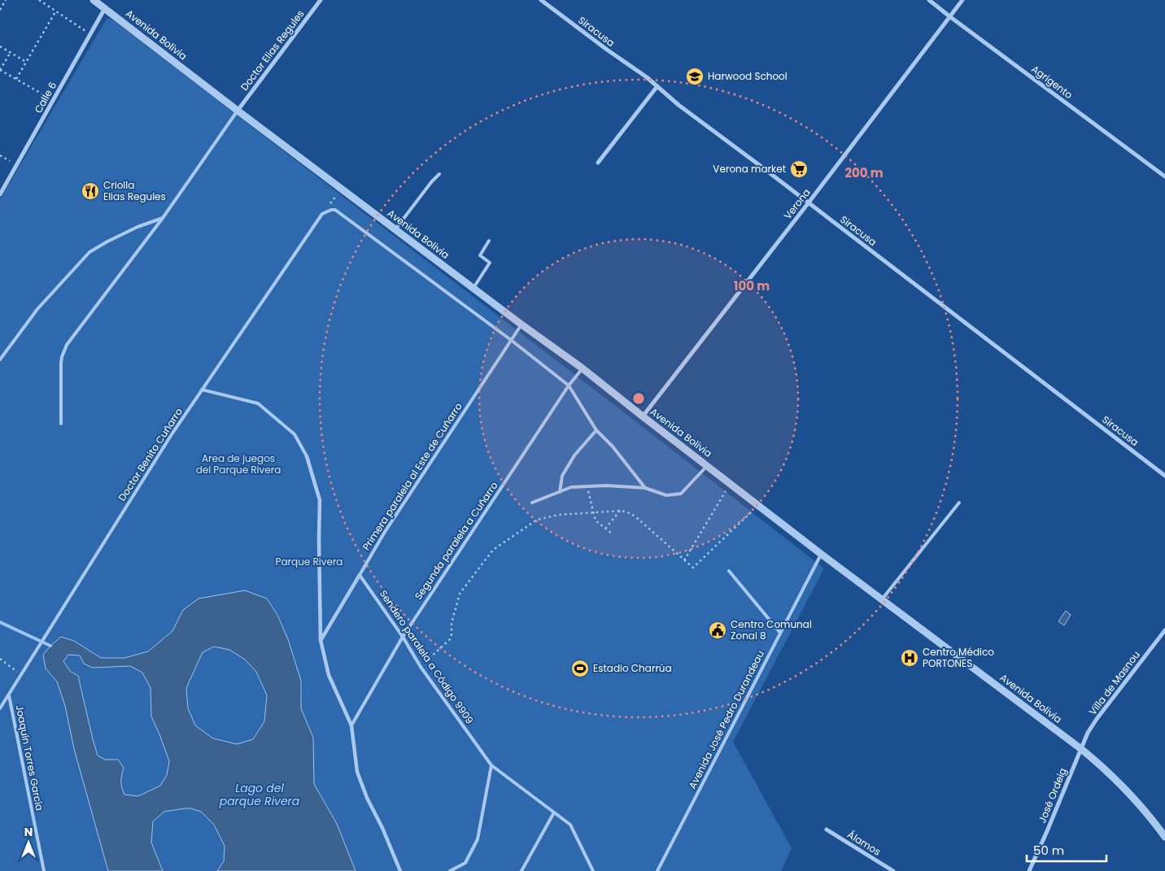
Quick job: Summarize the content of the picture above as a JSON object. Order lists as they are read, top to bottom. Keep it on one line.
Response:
{"streets":{"street":["Siracusa","Avenida Bolivia","Doctor Elias Regules","Agrigento","Calle 6","Verona","Primera paralela al Este de Cuñarro","Villa de Masnou","José Ordeig","Álamos"],"lane":["Doctor Benito Cuñarro","Segunda paralela a Cuñarro","Sendero paralela a Código 9909","Avenida José Pedro Durandeau","Joaquín Torres García"]},"crossings":[["Siracusa","Verona"],["Avenida Bolivia","Doctor Elias Regules"],["Avenida Bolivia","Calle 6"],["Avenida Bolivia","Verona"],["Avenida Bolivia","Primera paralela al Este de Cuñarro"],["Avenida Bolivia","Segunda paralela a Cuñarro"],["Avenida Bolivia","Villa de Masnou"],["Avenida Bolivia","Avenida José Pedro Durandeau"],["Avenida Bolivia","José Ordeig"],["Agrigento","Verona"],["Doctor Benito Cuñarro","Joaquín Torres García"],["Primera paralela al Este de Cuñarro","Sendero paralela a Código 9909"],["Segunda paralela a Cuñarro","Sendero paralela a Código 9909"],["Villa de Masnou","José Ordeig"]],"water":["Lago del parque Rivera"],"parks":["Area de juegos del Parque Rivera","Parque Rivera"],"places":{"school or university":["Harwood School"],"supermarket":["Verona market"],"restaurant":["Criolla Elias Regules"],"public building":["Centro Comunal Zonal 8"],"hospital":["Centro Médico PORTONES"],"sports":["Estadio Charrúa"]},"scale_bar":"50 m","north":"top","rings":["200 m","100 m"]}
